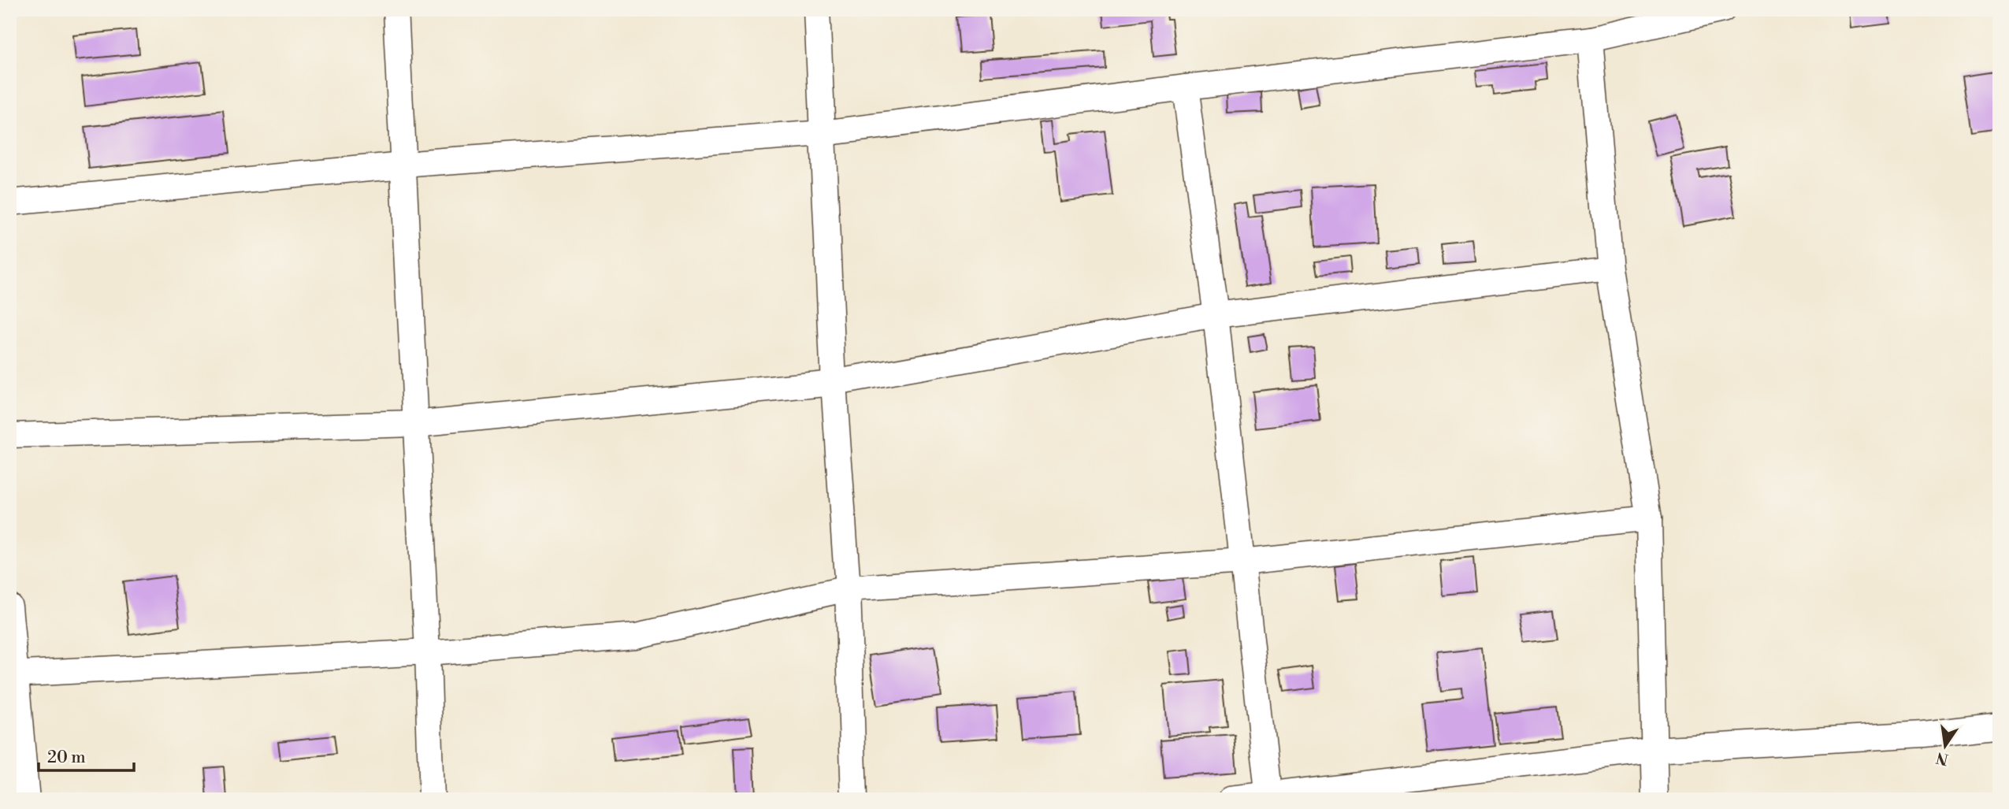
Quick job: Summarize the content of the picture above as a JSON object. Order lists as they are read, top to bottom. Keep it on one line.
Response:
{"scale_bar":"20 m","north":"bottom"}
